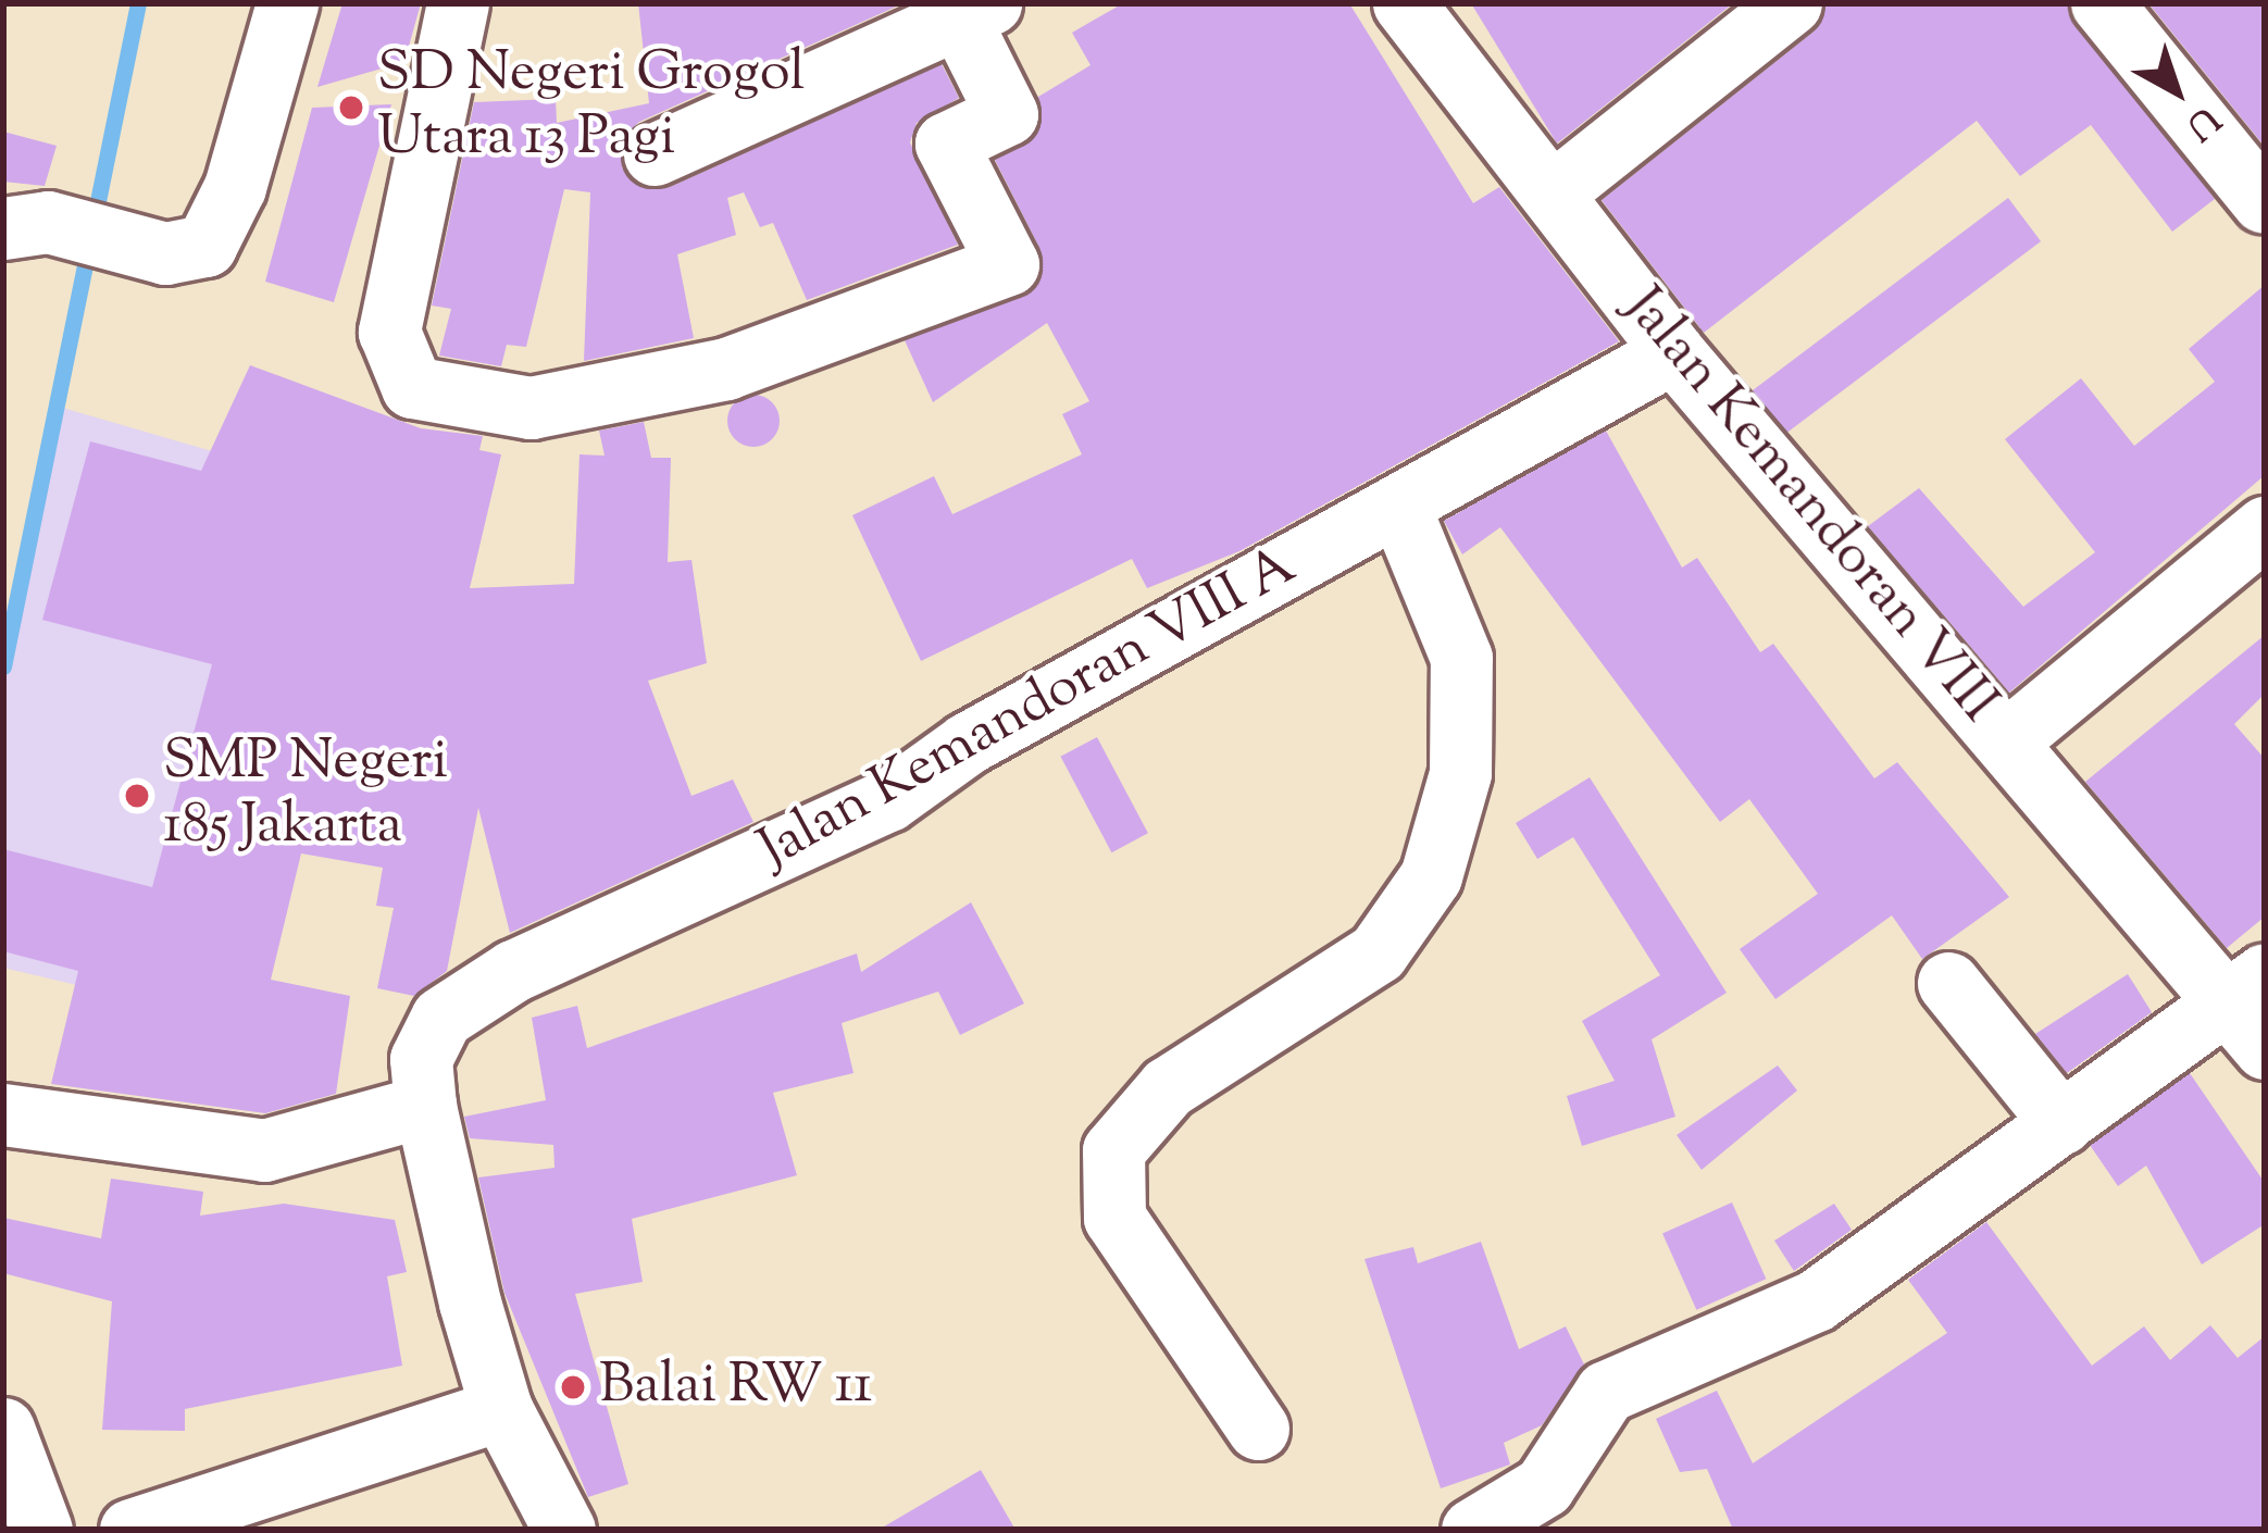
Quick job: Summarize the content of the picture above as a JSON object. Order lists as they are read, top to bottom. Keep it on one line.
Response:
{"streets":{"street":["Jalan Kemandoran VIII","Jalan Kemandoran VIII A"]},"crossings":[["Jalan Kemandoran VIII","Jalan Kemandoran VIII A"]],"places":["SD Negeri Grogol Utara 13 Pagi","SMP Negeri 185 Jakarta","Balai RW 11"],"north":"bottom right"}
